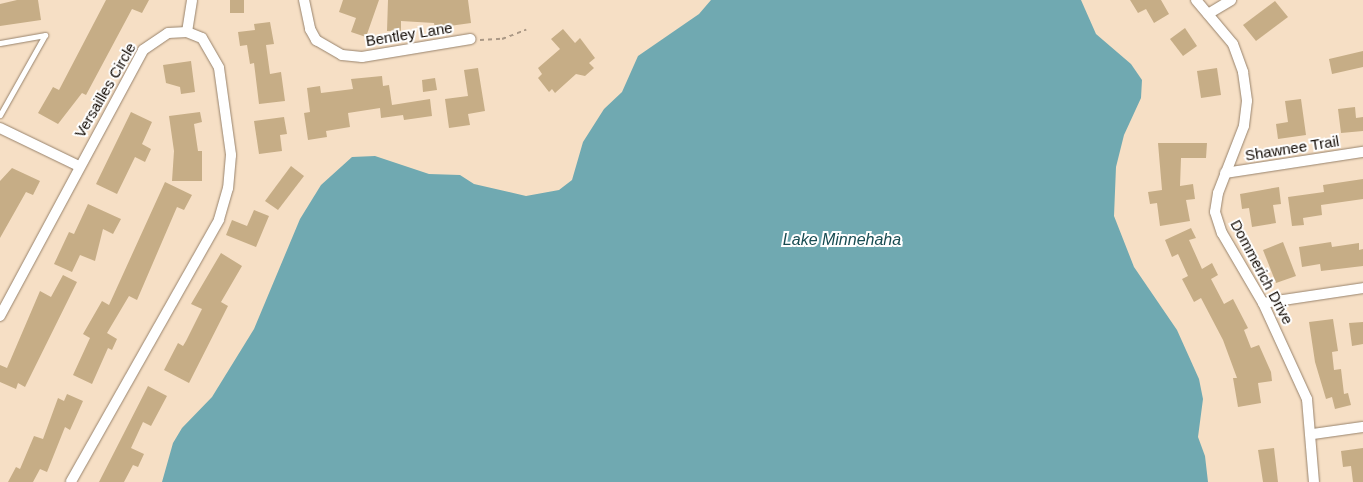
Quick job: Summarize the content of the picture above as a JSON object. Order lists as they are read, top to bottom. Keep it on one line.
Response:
{"streets":{"street":["Bentley Lane","Versailles Circle","Shawnee Trail","Dommerich Drive"]},"crossings":[["Shawnee Trail","Dommerich Drive"]],"water":["Lake Minnehaha"]}
